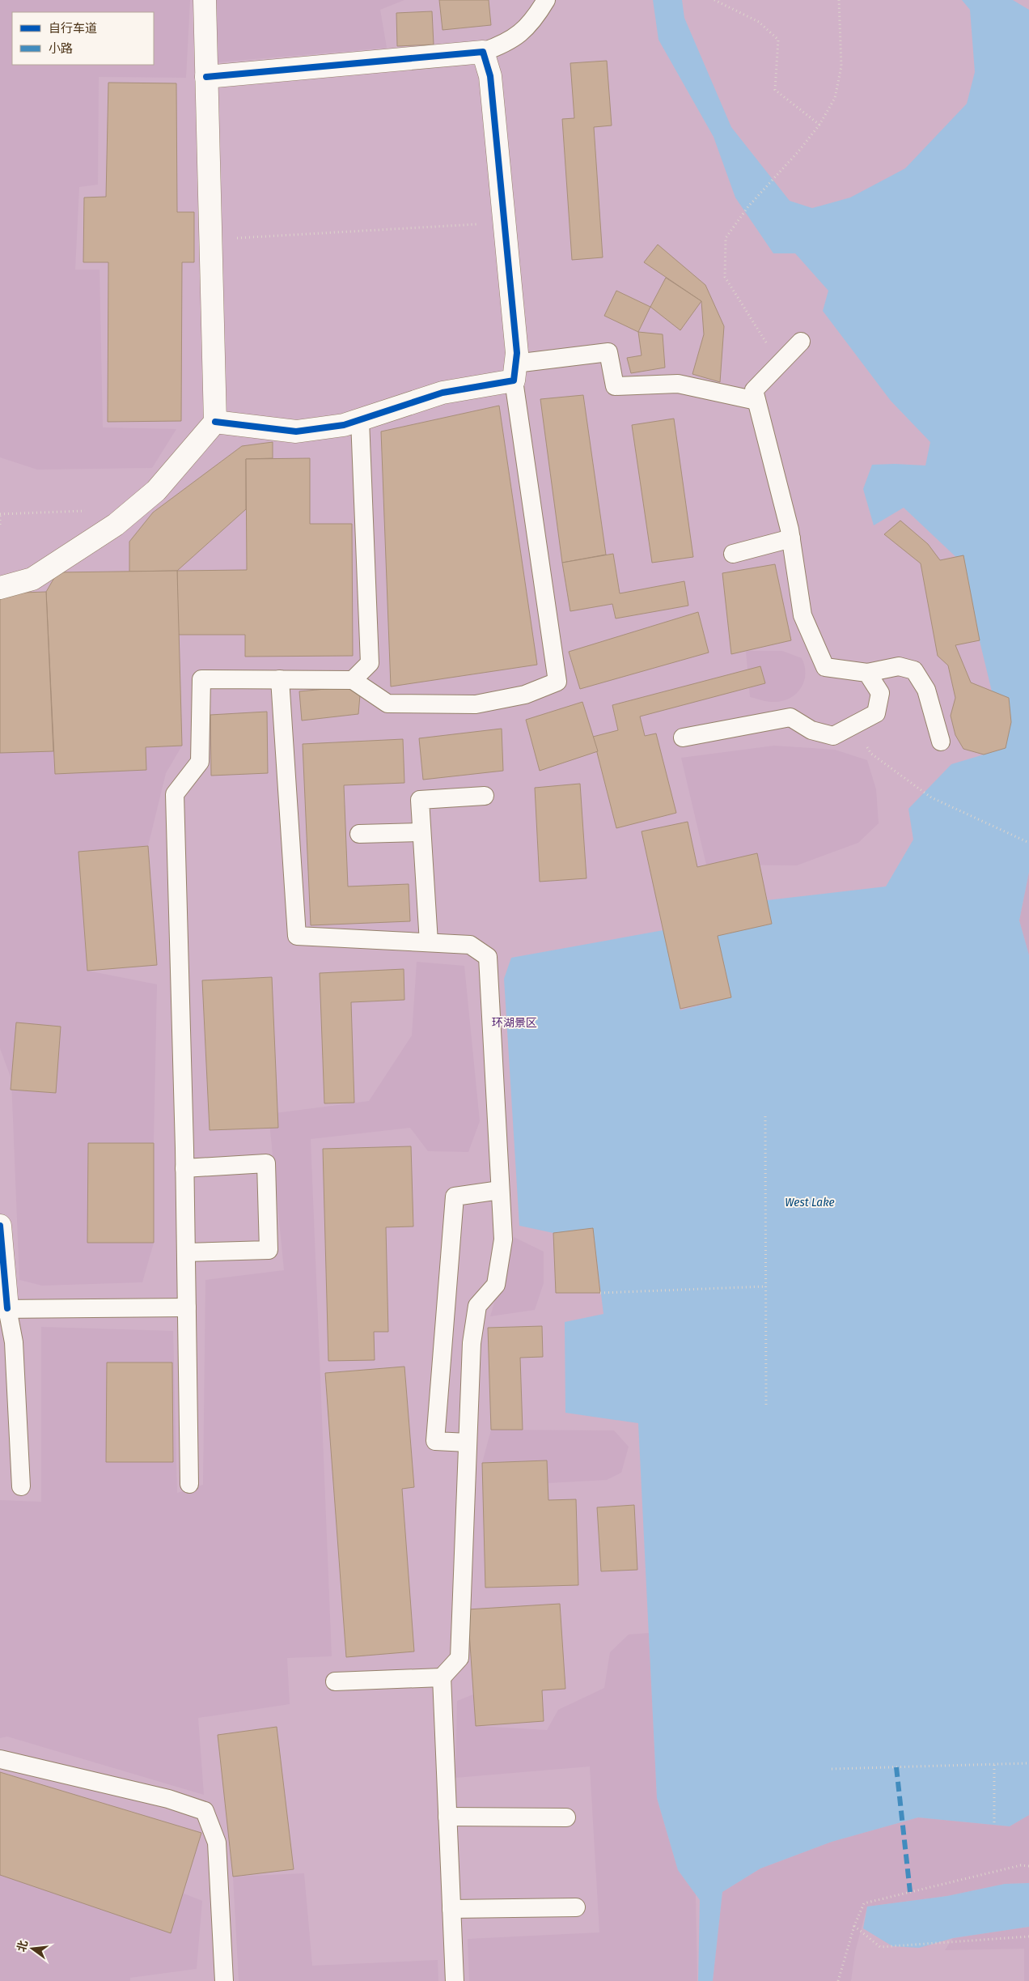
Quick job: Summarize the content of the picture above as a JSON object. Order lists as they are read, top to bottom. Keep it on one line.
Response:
{"water":["West Lake"],"parks":["环湖景区"],"legend":["自行车道","小路"],"north":"left"}
